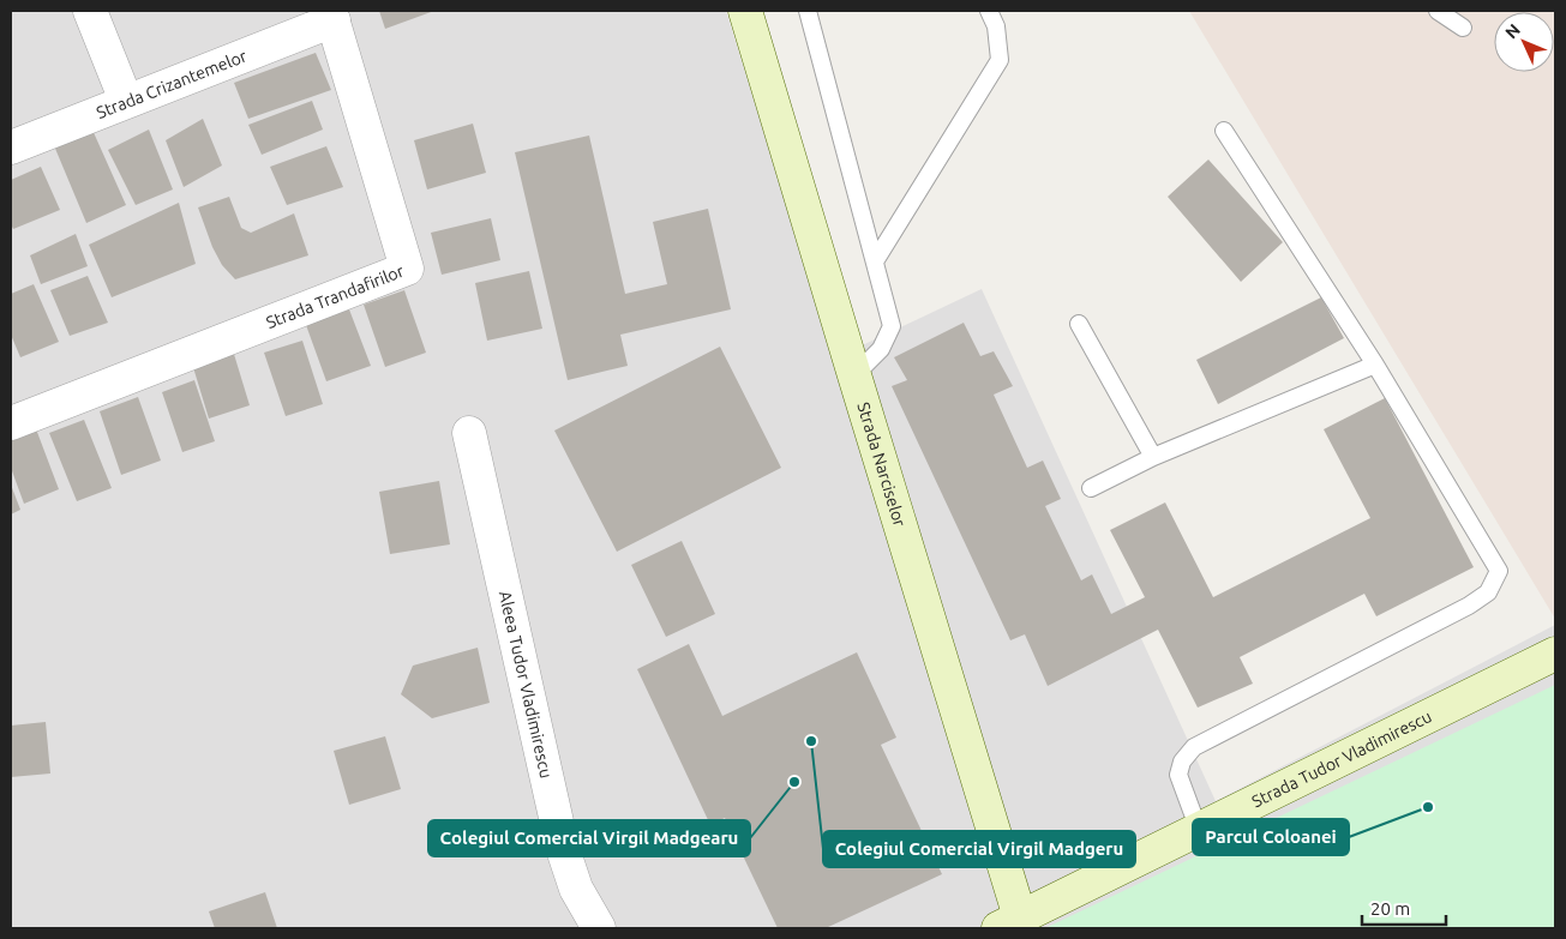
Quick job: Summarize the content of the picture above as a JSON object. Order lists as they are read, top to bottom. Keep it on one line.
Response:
{"streets":{"main road":["Strada Narciselor","Strada Tudor Vladimirescu"],"street":["Strada Crizantemelor","Strada Trandafirilor","Aleea Tudor Vladimirescu"]},"crossings":[["Strada Crizantemelor","Strada Trandafirilor"],["Strada Narciselor","Strada Tudor Vladimirescu"]],"places":["Colegiul Comercial Virgil Madgeru","Colegiul Comercial Virgil Madgearu","Parcul Coloanei"],"scale_bar":"20 m","north":"top left"}
